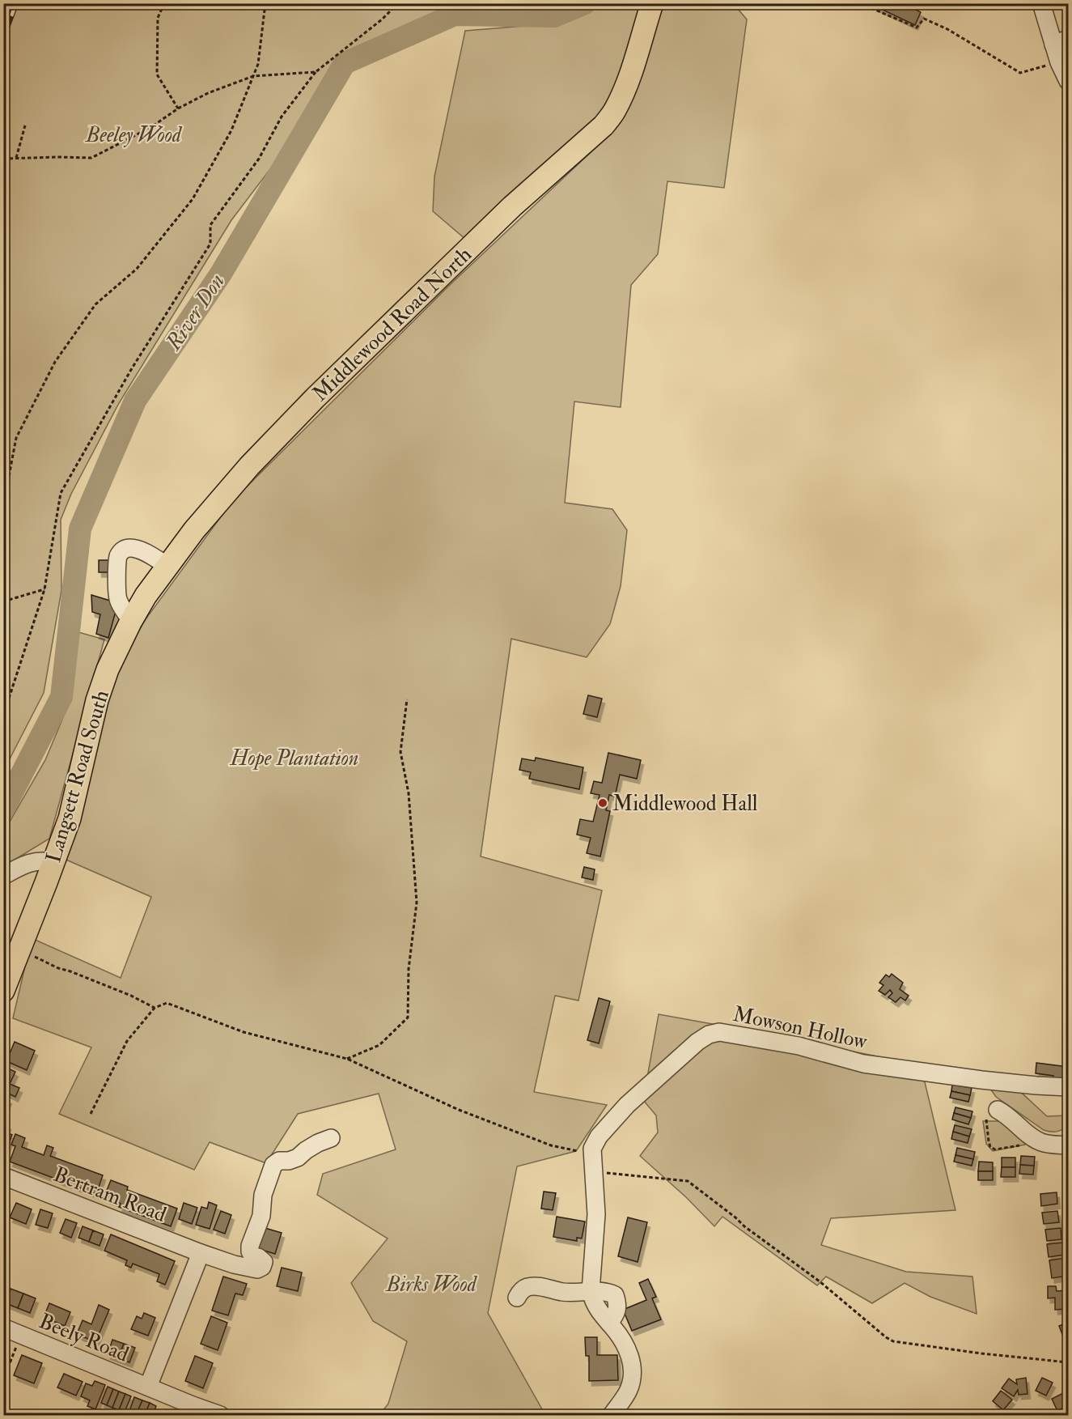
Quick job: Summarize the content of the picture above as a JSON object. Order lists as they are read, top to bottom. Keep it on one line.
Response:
{"streets":{"main road":["Middlewood Road North","Langsett Road South"],"street":["Mowson Hollow","Bertram Road","Beely Road"]},"crossings":[["Middlewood Road North","Langsett Road South"]],"water":["River Don"],"parks":["Beeley Wood","Hope Plantation","Birks Wood"],"places":["Middlewood Hall"]}
